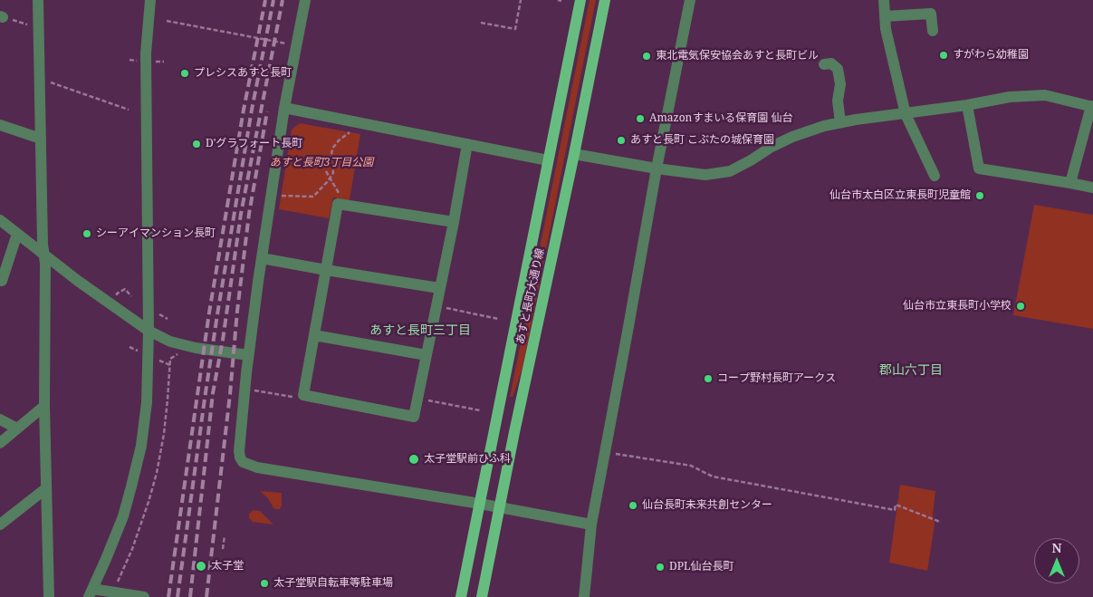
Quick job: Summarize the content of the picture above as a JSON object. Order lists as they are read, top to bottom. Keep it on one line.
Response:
{"streets":{"main road":["あすと長町大通り線"]},"districts":["あすと長町三丁目","郡山六丁目"],"parks":["あすと長町3丁目公園"],"places":["すがわら幼稚園","東北電気保安協会あすと長町ビル","プレシスあすと長町","Amazonすまいる保育園 仙台","あすと長町 こぶたの城保育園","D'グラフォート長町","仙台市太白区立東長町児童館","シーアイマンション長町","仙台市立東長町小学校","コープ野村長町アークス","太子堂駅前ひふ科","仙台長町未来共創センター","太子堂","DPL仙台長町","太子堂駅自転車等駐車場"],"north":"top"}
